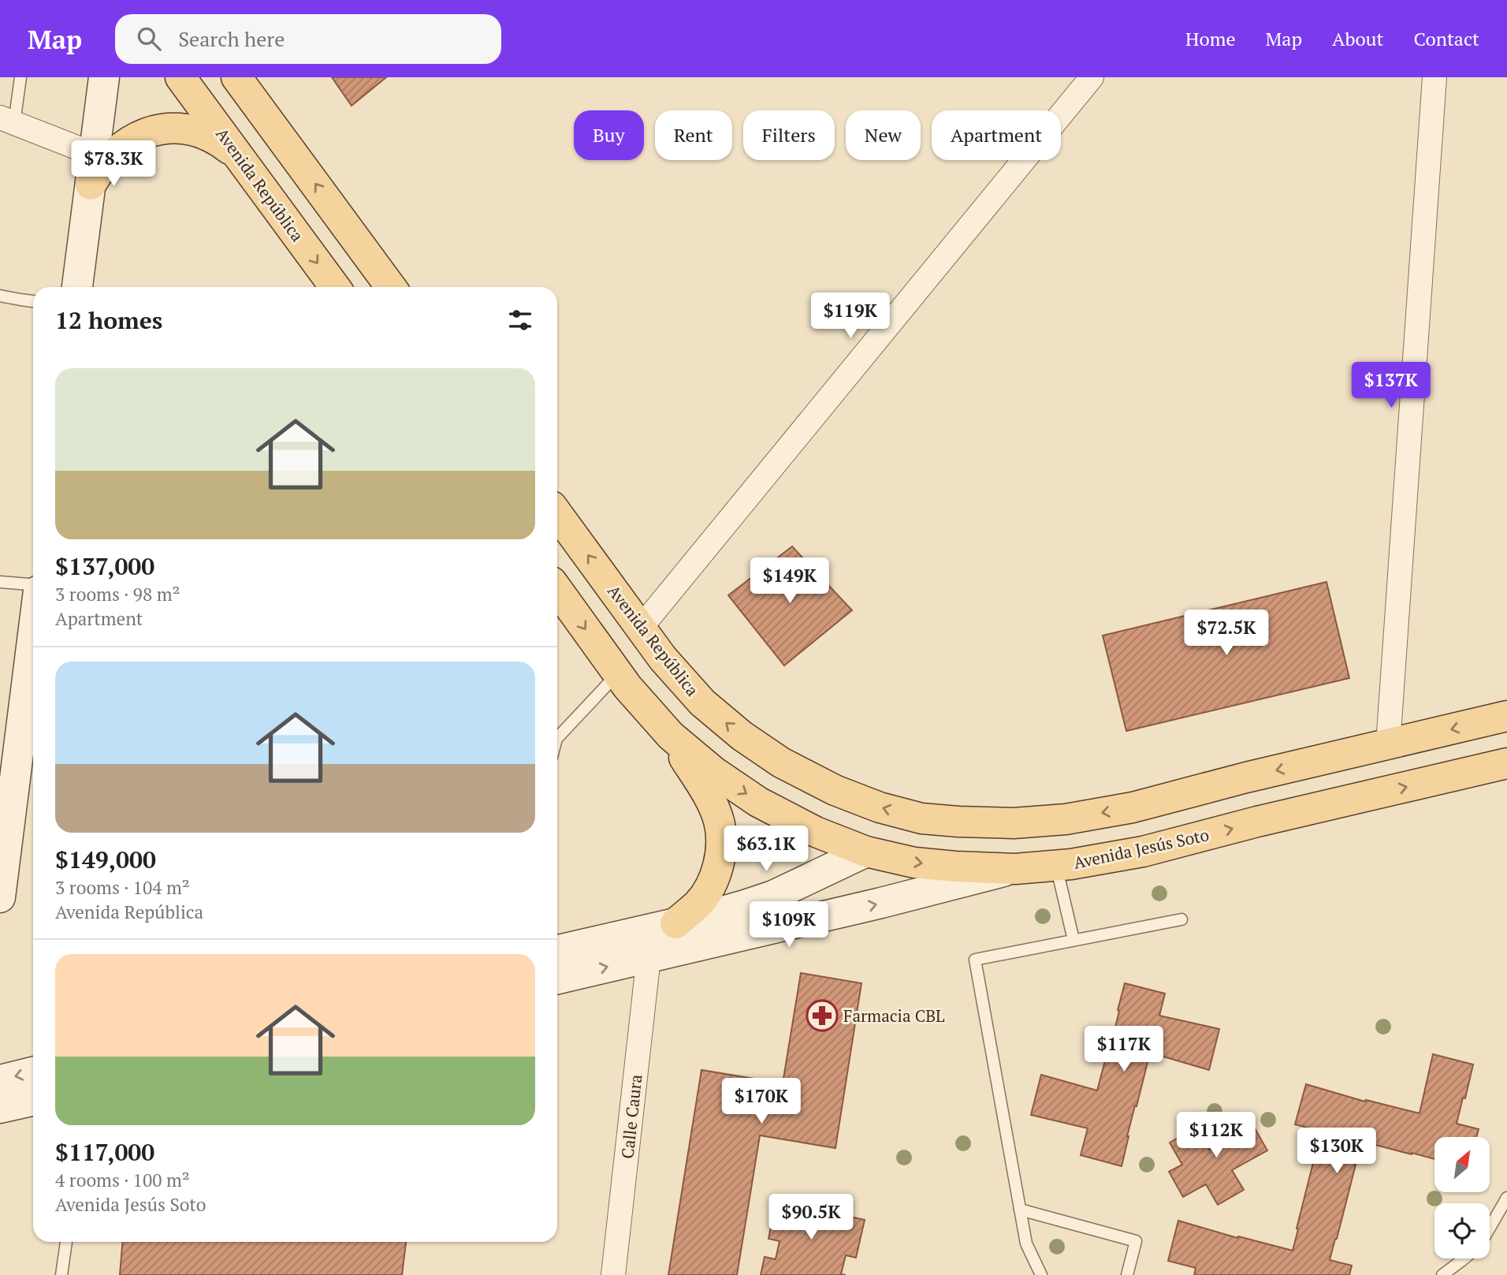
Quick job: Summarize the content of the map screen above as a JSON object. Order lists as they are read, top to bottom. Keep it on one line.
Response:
{"streets":{"main road":["Avenida República","Avenida Jesús Soto"],"street":["Calle Caura"]},"places":{"pharmacy":["Farmacia CBL"]},"north":"top right","page":{"header":"Map","search":"Search here","nav":["Home","Map","About","Contact"],"chip":["Buy","Rent","Filters","New","Apartment"],"price":["$78.3K","$119K","$137K","$149K","$72.5K","$63.1K","$109K","$117K","$170K","$112K","$130K","$90.5K"],"heading":"12 homes","list":[{"name":"$137,000","note":"3 rooms · 98 m² · Apartment"},{"name":"$149,000","note":"3 rooms · 104 m² · Avenida República"},{"name":"$117,000","note":"4 rooms · 100 m² · Avenida Jesús Soto"}]}}
